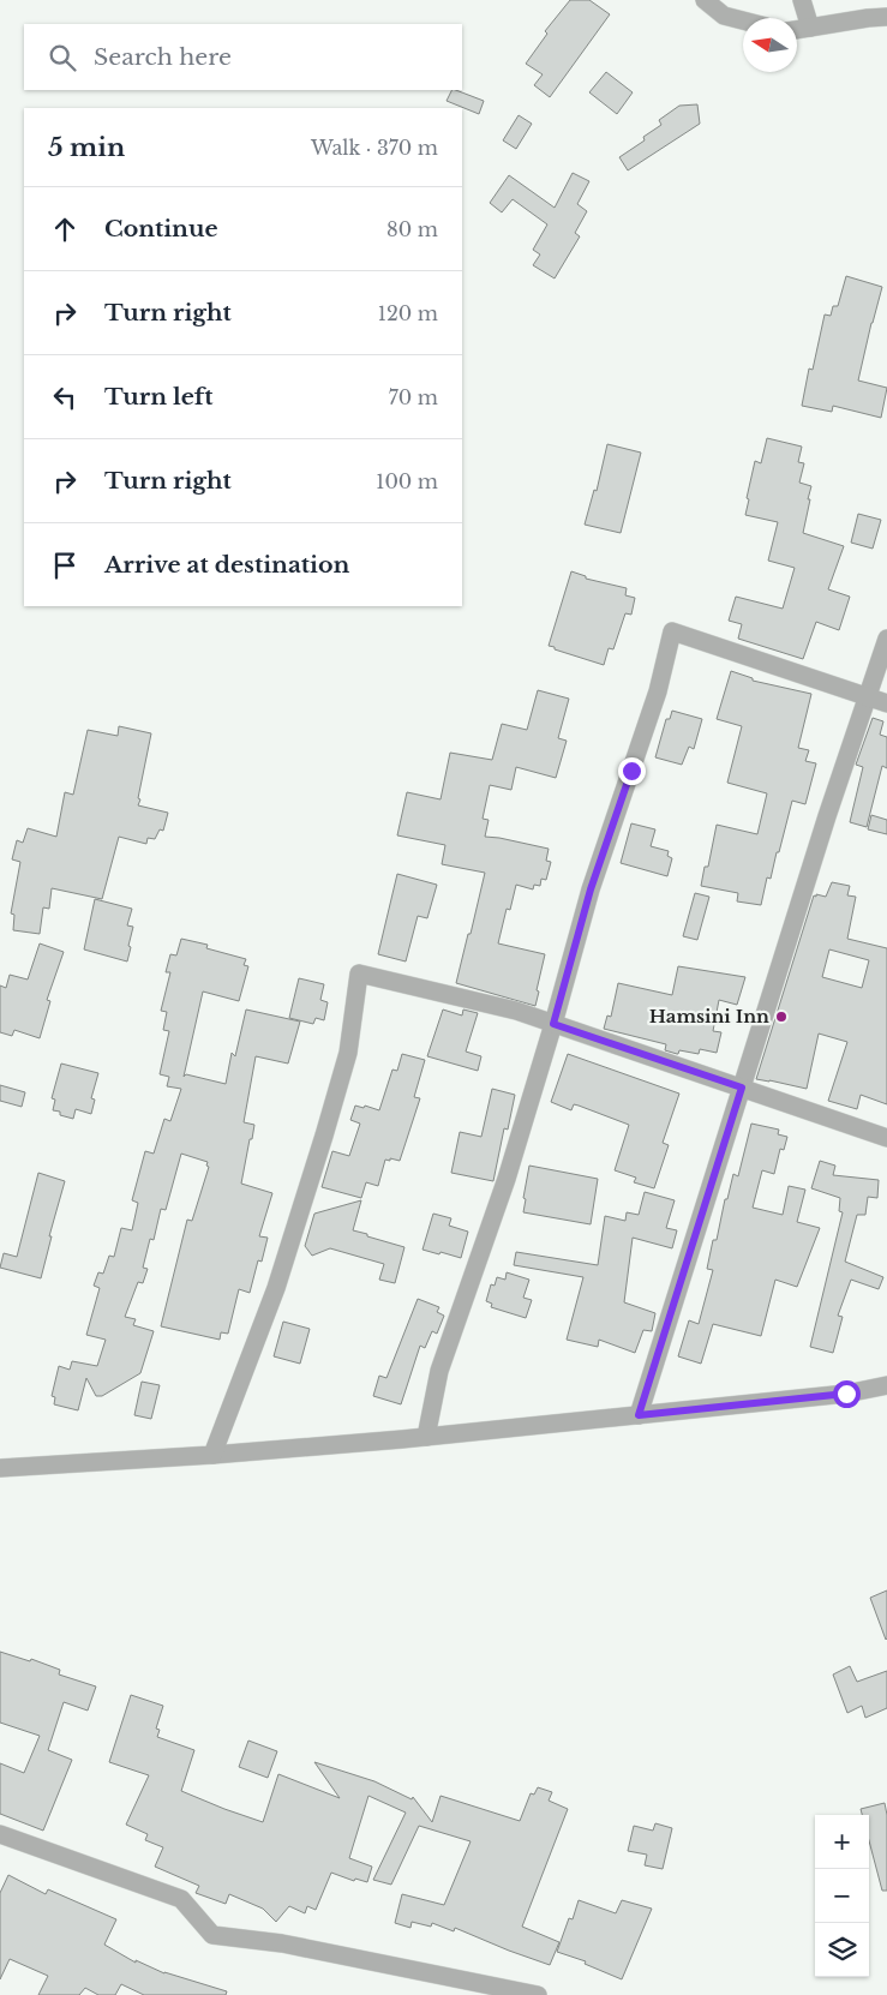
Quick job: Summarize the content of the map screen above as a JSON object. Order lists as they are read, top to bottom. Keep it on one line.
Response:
{"places":["Hamsini Inn"],"north":"left","page":{"search":"Search here","heading":["5 min","Walk · 370 m"],"list":[["Continue","80 m"],["Turn right","120 m"],["Turn left","70 m"],["Turn right","100 m"],"Arrive at destination"],"map_buttons":["+","−"]}}
